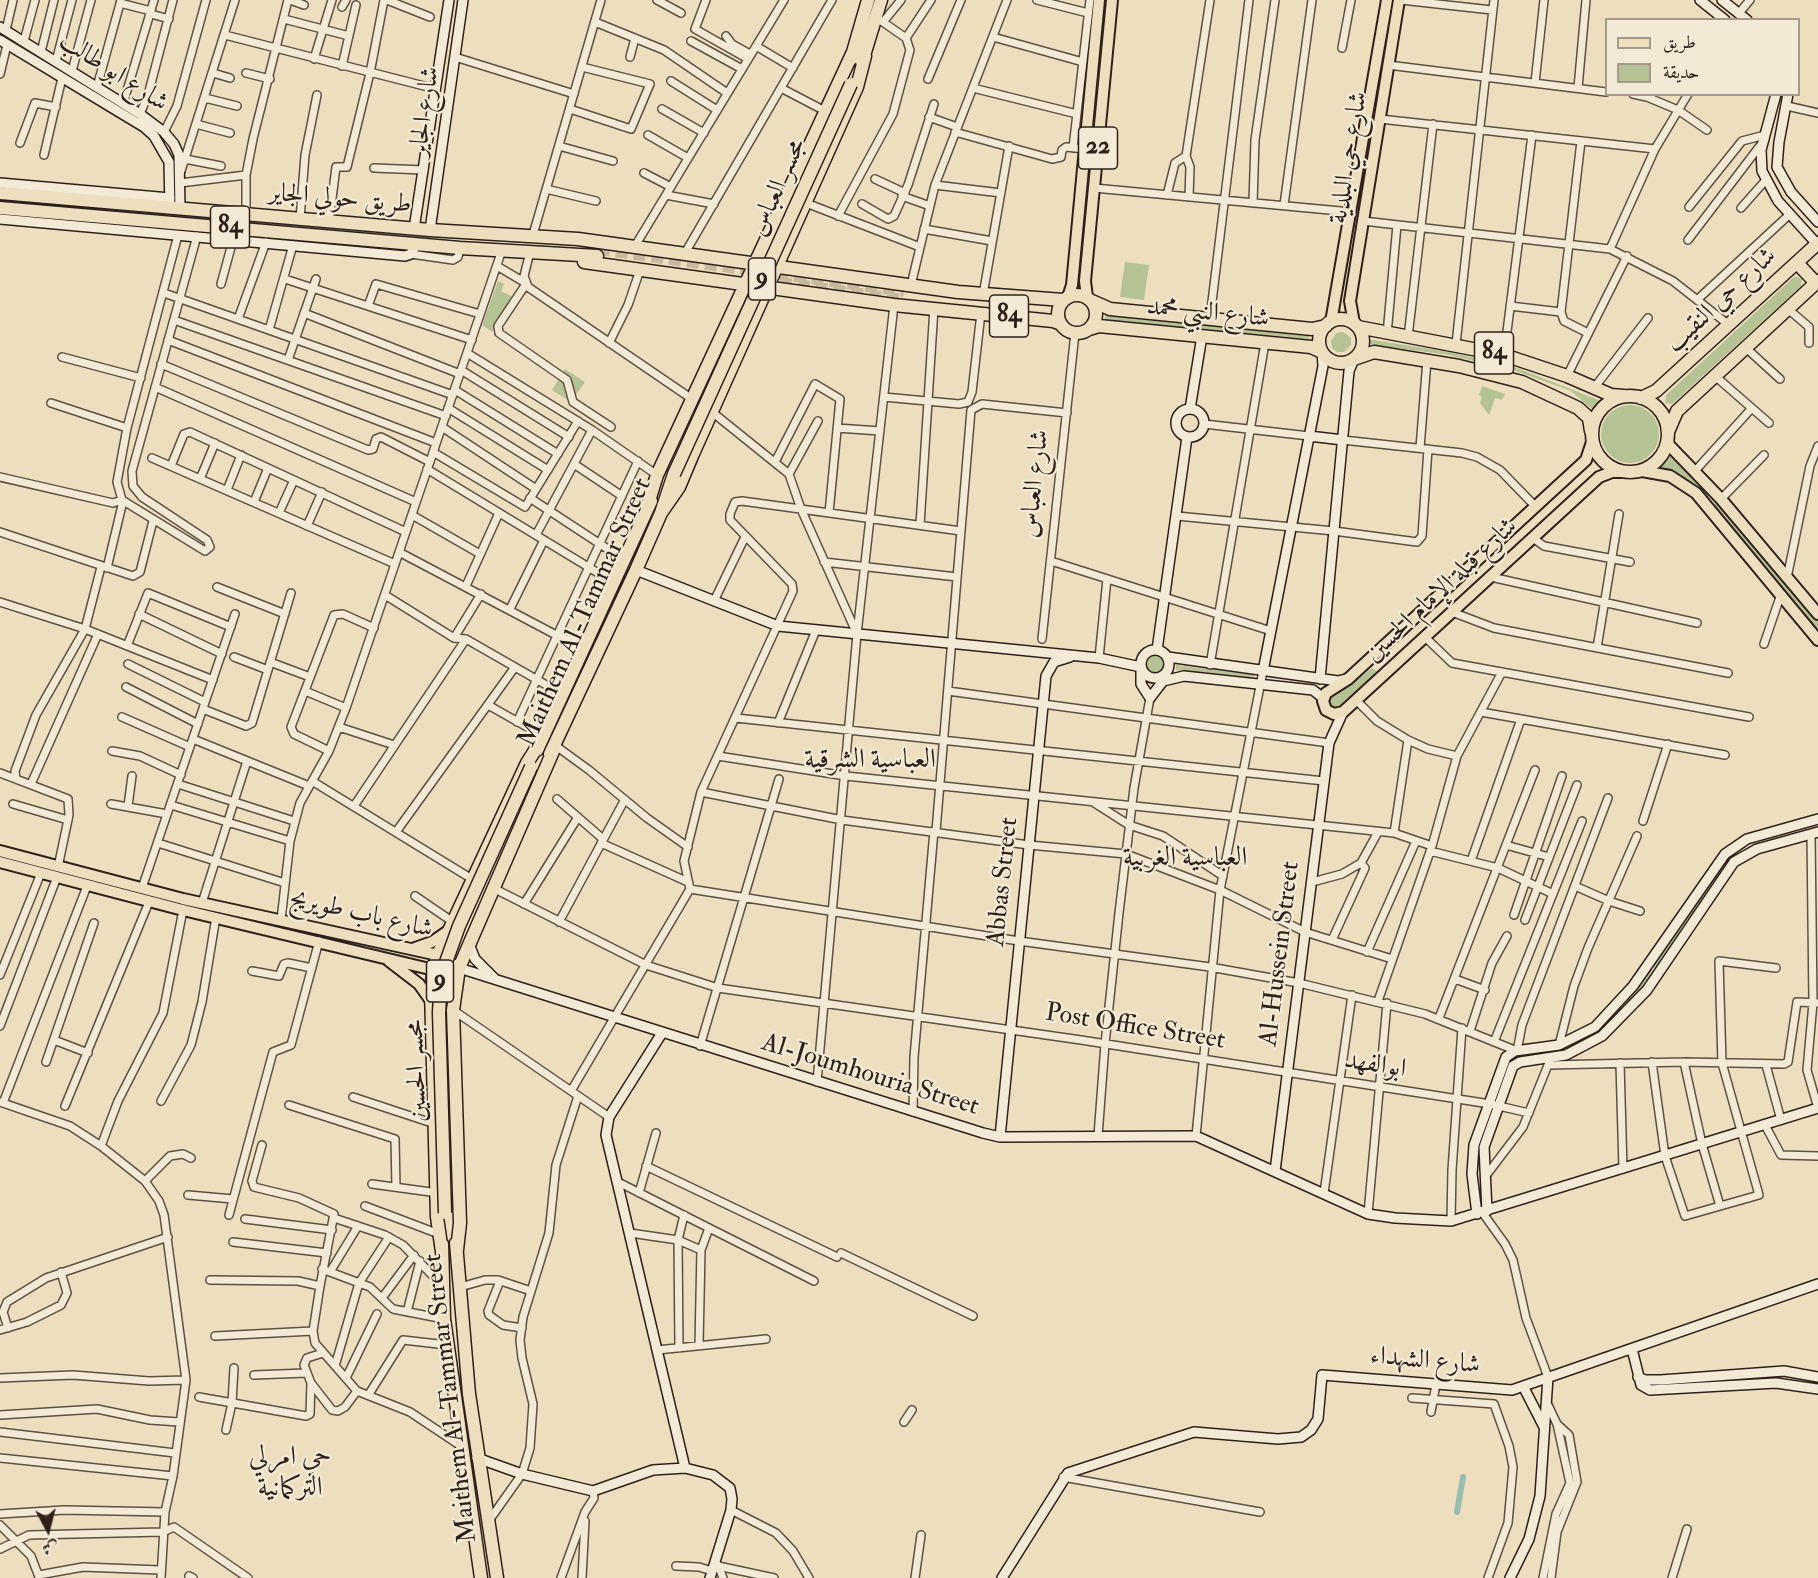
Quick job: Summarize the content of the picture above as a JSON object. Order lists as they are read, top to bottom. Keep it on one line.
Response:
{"streets":{"highway":["مجسر العباس","طريق حولي الجاير","84","9","شارع حي النقيب","شارع النبي محمد","Maithem Al-Tammar Street","مجسر الحسين"],"main road":["شارع ابو طالب","شارع الجاير","22","شارع حي البلدية","شارع قبلة الإمام الحسين","Abbas Street","شارع باب طويريج","Al-Hussein Street","Al-Joumhouria Street","شارع الشهداء"],"street":["شارع العباس","Post Office Street","ابوالفهد"]},"crossings":[["شارع ابو طالب","طريق حولي الجاير"],["شارع الجاير","طريق حولي الجاير"],["22","84"],["22","شارع النبي محمد"],["22","شارع العباس"],["شارع حي البلدية","84"],["شارع حي البلدية","شارع النبي محمد"],["مجسر العباس","9"],["مجسر العباس","Maithem Al-Tammar Street"],["طريق حولي الجاير","84"],["84","شارع حي النقيب"],["84","شارع النبي محمد"],["84","شارع العباس"],["84","شارع قبلة الإمام الحسين"],["شارع حي النقيب","شارع قبلة الإمام الحسين"],["شارع النبي محمد","شارع العباس"],["شارع قبلة الإمام الحسين","Al-Hussein Street"],["Maithem Al-Tammar Street","مجسر الحسين"],["Abbas Street","Post Office Street"],["Abbas Street","Al-Joumhouria Street"],["شارع باب طويريج","Al-Joumhouria Street"],["Al-Hussein Street","Post Office Street"],["Al-Hussein Street","ابوالفهد"],["Al-Hussein Street","Al-Joumhouria Street"],["Post Office Street","ابوالفهد"]],"districts":["العباسية الشرقية","العباسية الغربية","حي امرلي التركمانية"],"legend":["طريق","حديقة"],"north":"bottom"}
